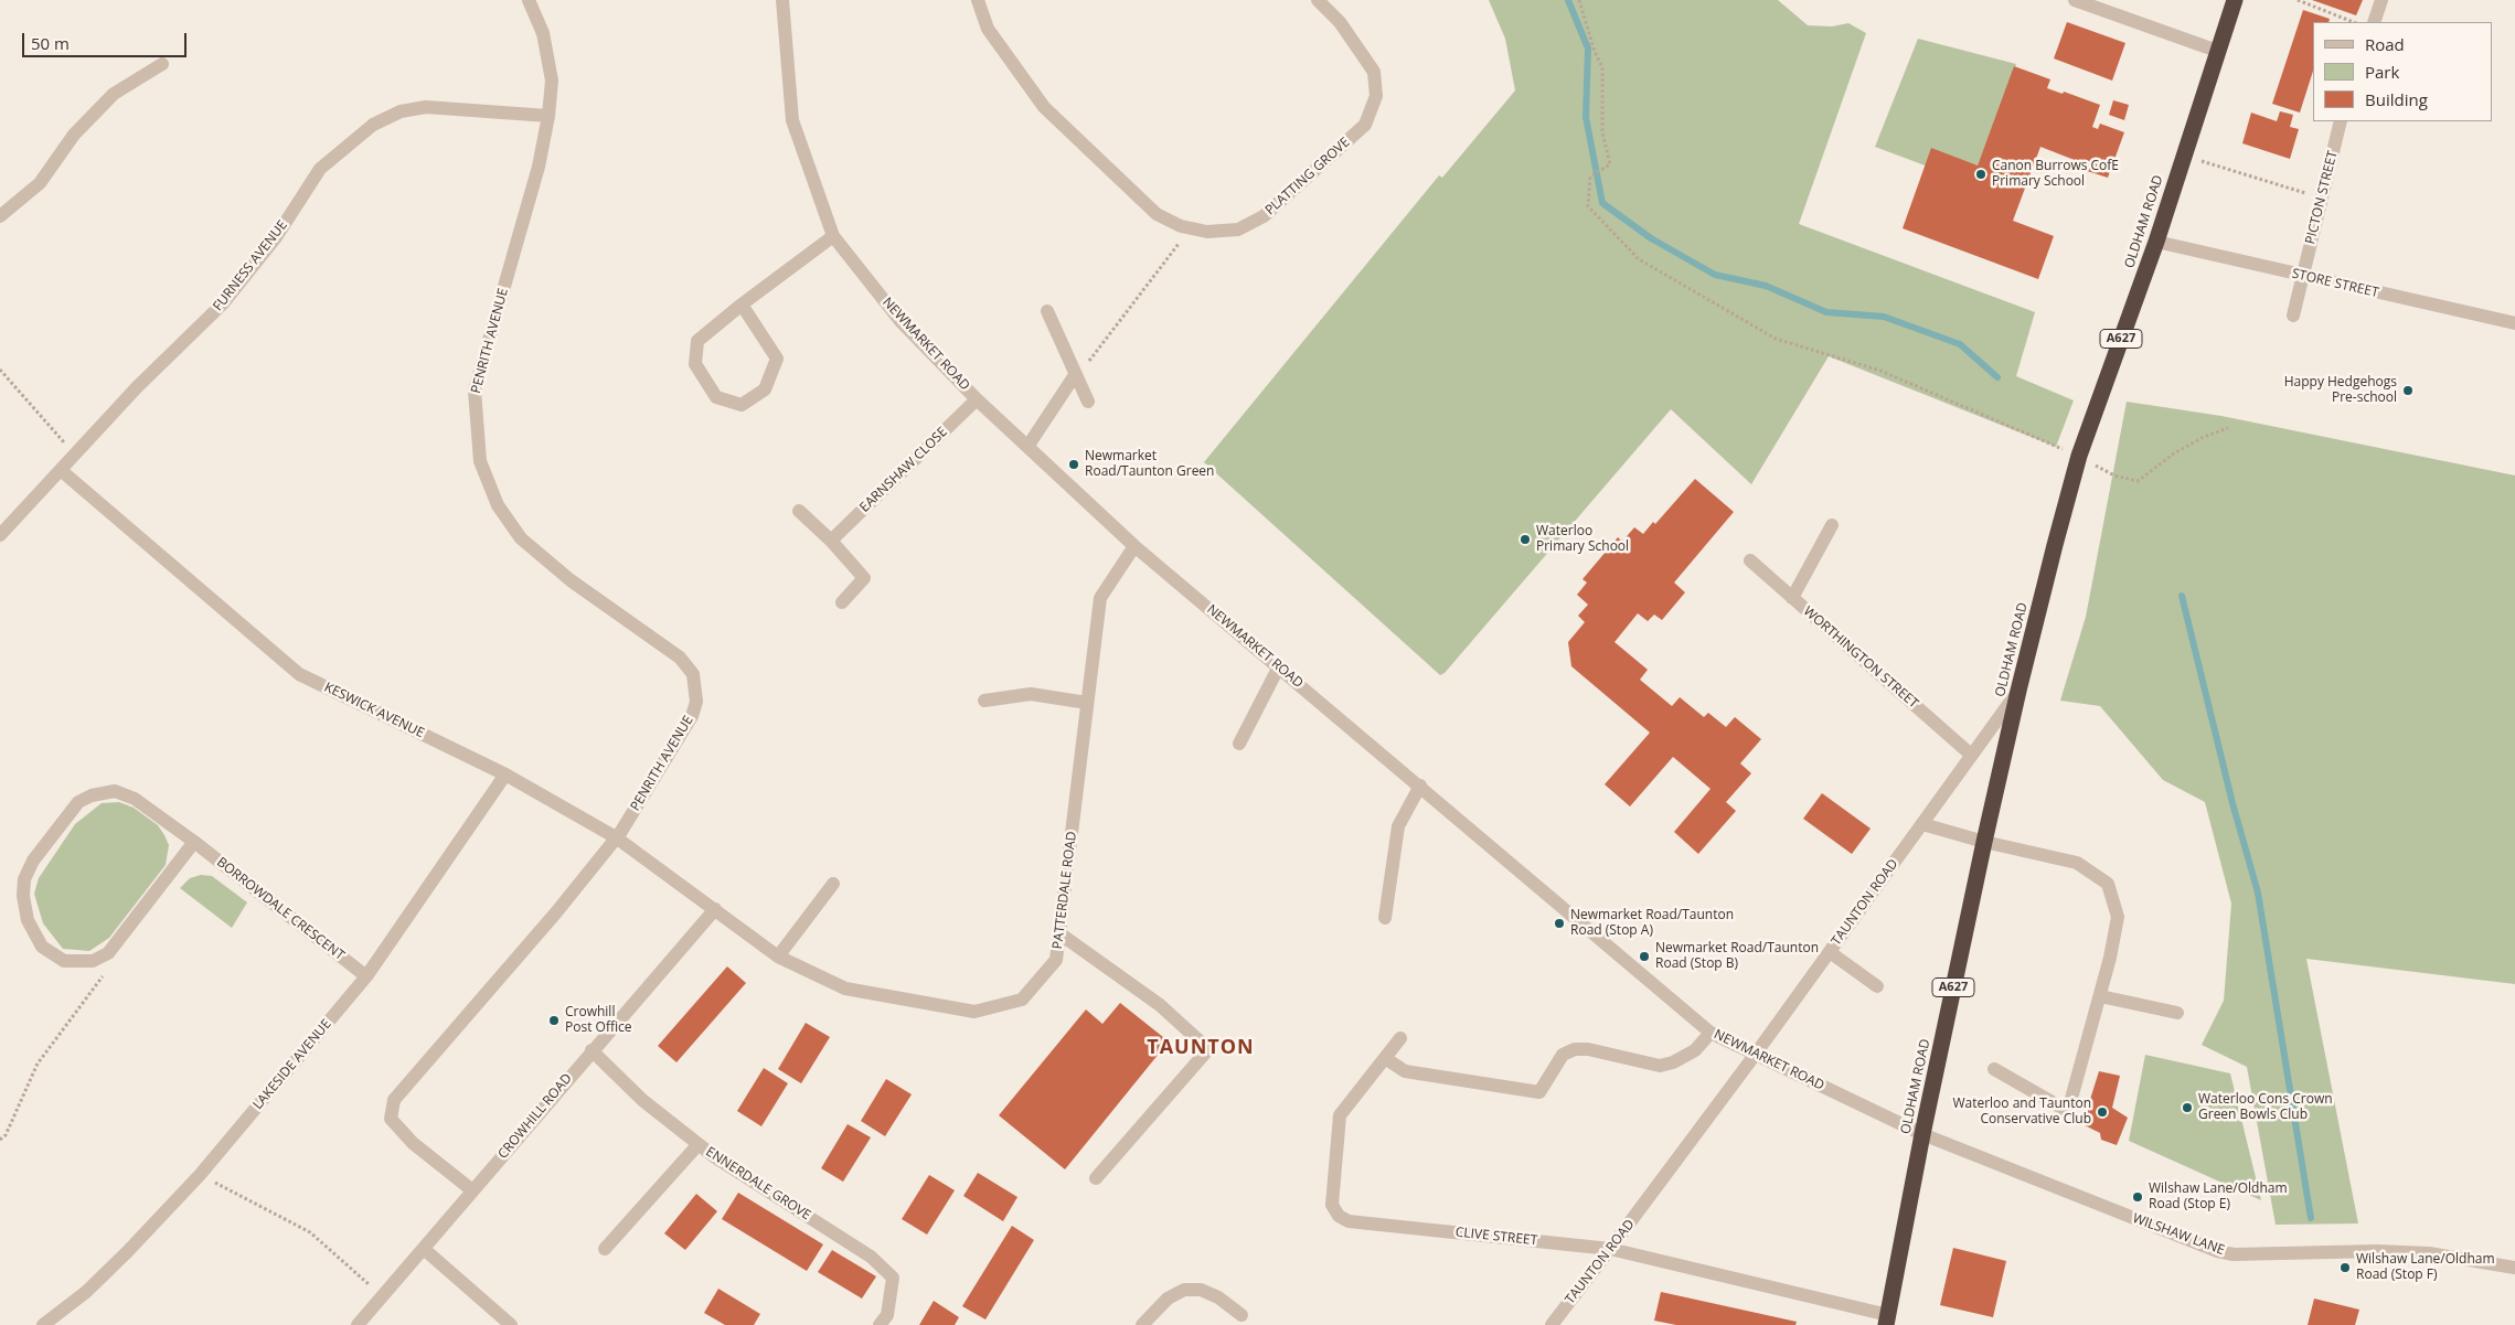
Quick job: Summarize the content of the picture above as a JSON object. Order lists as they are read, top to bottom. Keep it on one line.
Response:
{"streets":{"highway":["OLDHAM ROAD","A627"],"street":["PLATTING GROVE","PICTON STREET","FURNESS AVENUE","STORE STREET","PENRITH AVENUE","NEWMARKET ROAD","EARNSHAW CLOSE","WORTHINGTON STREET","KESWICK AVENUE","PATTERDALE ROAD","TAUNTON ROAD","BORROWDALE CRESCENT","LAKESIDE AVENUE","CROWHILL ROAD","ENNERDALE GROVE","WILSHAW LANE","CLIVE STREET"]},"crossings":[["PICTON STREET","STORE STREET"],["OLDHAM ROAD","STORE STREET"],["OLDHAM ROAD","NEWMARKET ROAD"],["OLDHAM ROAD","TAUNTON ROAD"],["OLDHAM ROAD","WILSHAW LANE"],["OLDHAM ROAD","CLIVE STREET"],["FURNESS AVENUE","PENRITH AVENUE"],["FURNESS AVENUE","KESWICK AVENUE"],["PENRITH AVENUE","KESWICK AVENUE"],["PENRITH AVENUE","CROWHILL ROAD"],["NEWMARKET ROAD","EARNSHAW CLOSE"],["NEWMARKET ROAD","PATTERDALE ROAD"],["NEWMARKET ROAD","TAUNTON ROAD"],["NEWMARKET ROAD","WILSHAW LANE"],["WORTHINGTON STREET","TAUNTON ROAD"],["KESWICK AVENUE","PATTERDALE ROAD"],["KESWICK AVENUE","LAKESIDE AVENUE"],["KESWICK AVENUE","CROWHILL ROAD"],["PATTERDALE ROAD","CROWHILL ROAD"],["TAUNTON ROAD","CLIVE STREET"],["BORROWDALE CRESCENT","LAKESIDE AVENUE"],["CROWHILL ROAD","ENNERDALE GROVE"]],"districts":["TAUNTON"],"places":["Canon Burrows CofE Primary School","Happy Hedgehogs Pre-school","Newmarket Road/Taunton Green","Waterloo Primary School","Newmarket Road/Taunton Road (Stop A)","Newmarket Road/Taunton Road (Stop B)","Crowhill Post Office","Waterloo Cons Crown Green Bowls Club","Waterloo and Taunton Conservative Club","Wilshaw Lane/Oldham Road (Stop E)","Wilshaw Lane/Oldham Road (Stop F)"],"legend":["Road","Park","Building"],"scale_bar":"50 m"}
